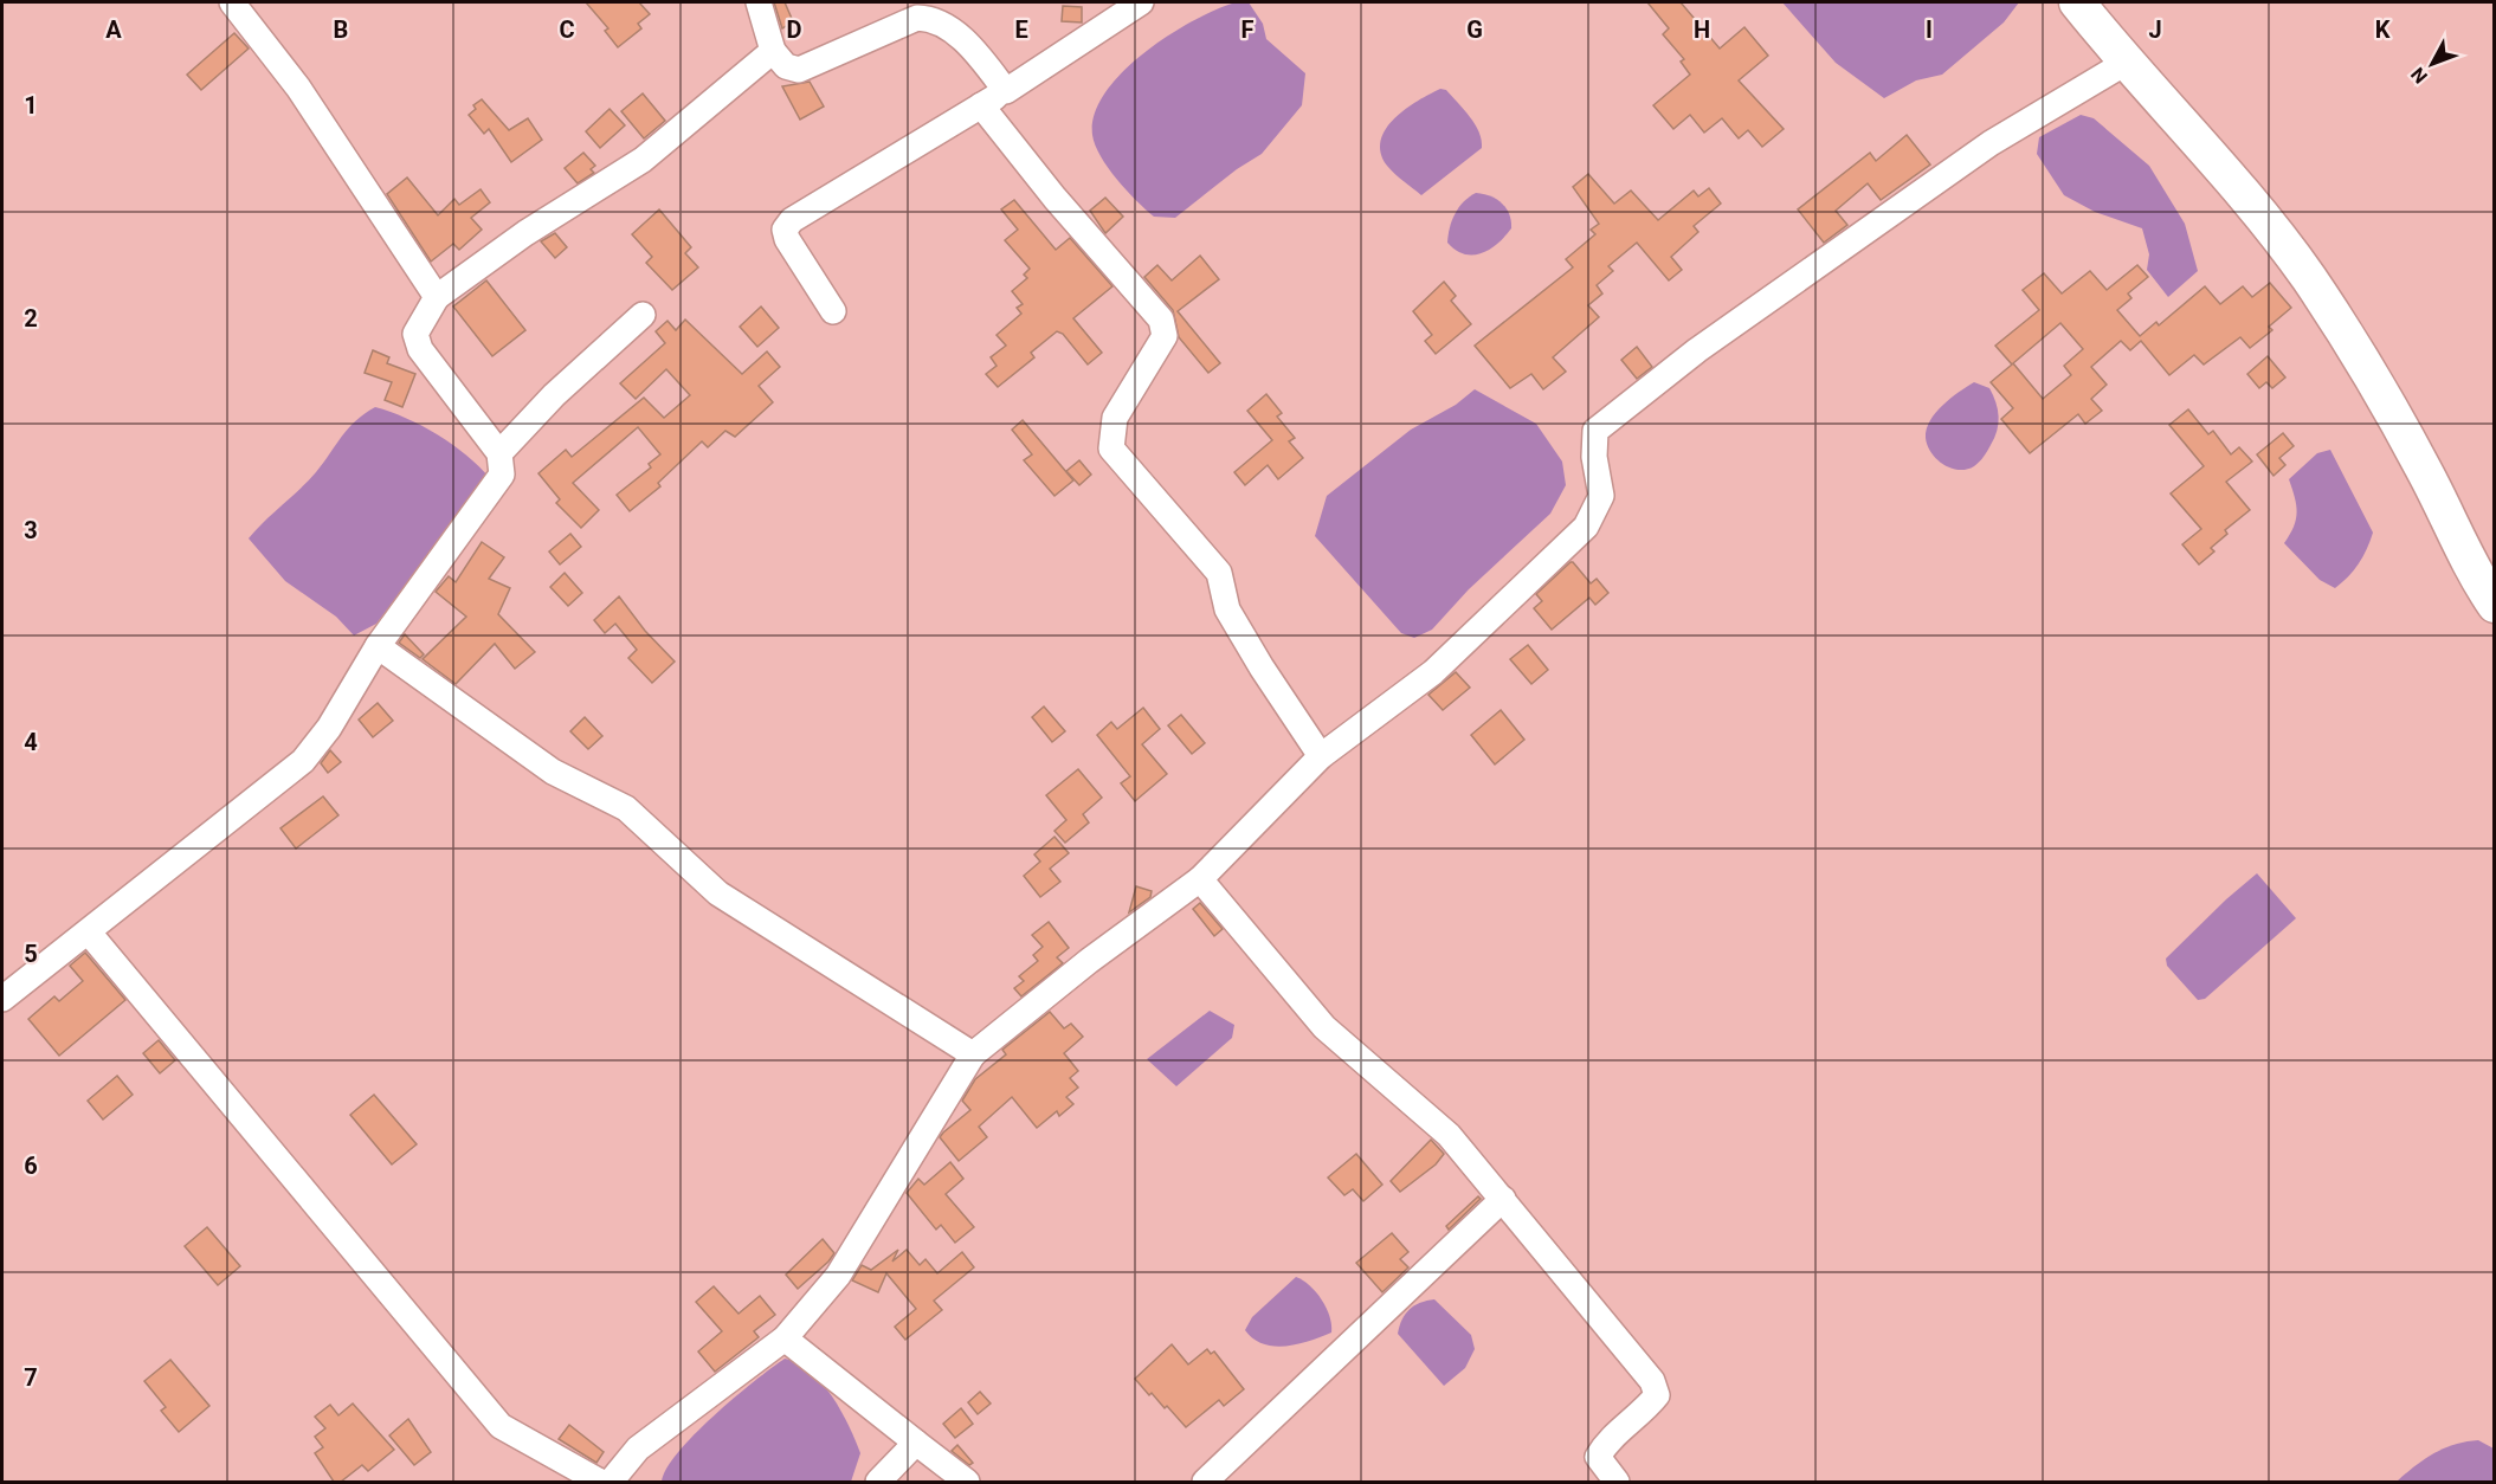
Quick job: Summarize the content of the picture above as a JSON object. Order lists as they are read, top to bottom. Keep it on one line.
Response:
{"north":"bottom left","grid":{"columns":["A","B","C","D","E","F","G","H","I","J","K"],"rows":["1","2","3","4","5","6","7"]}}
